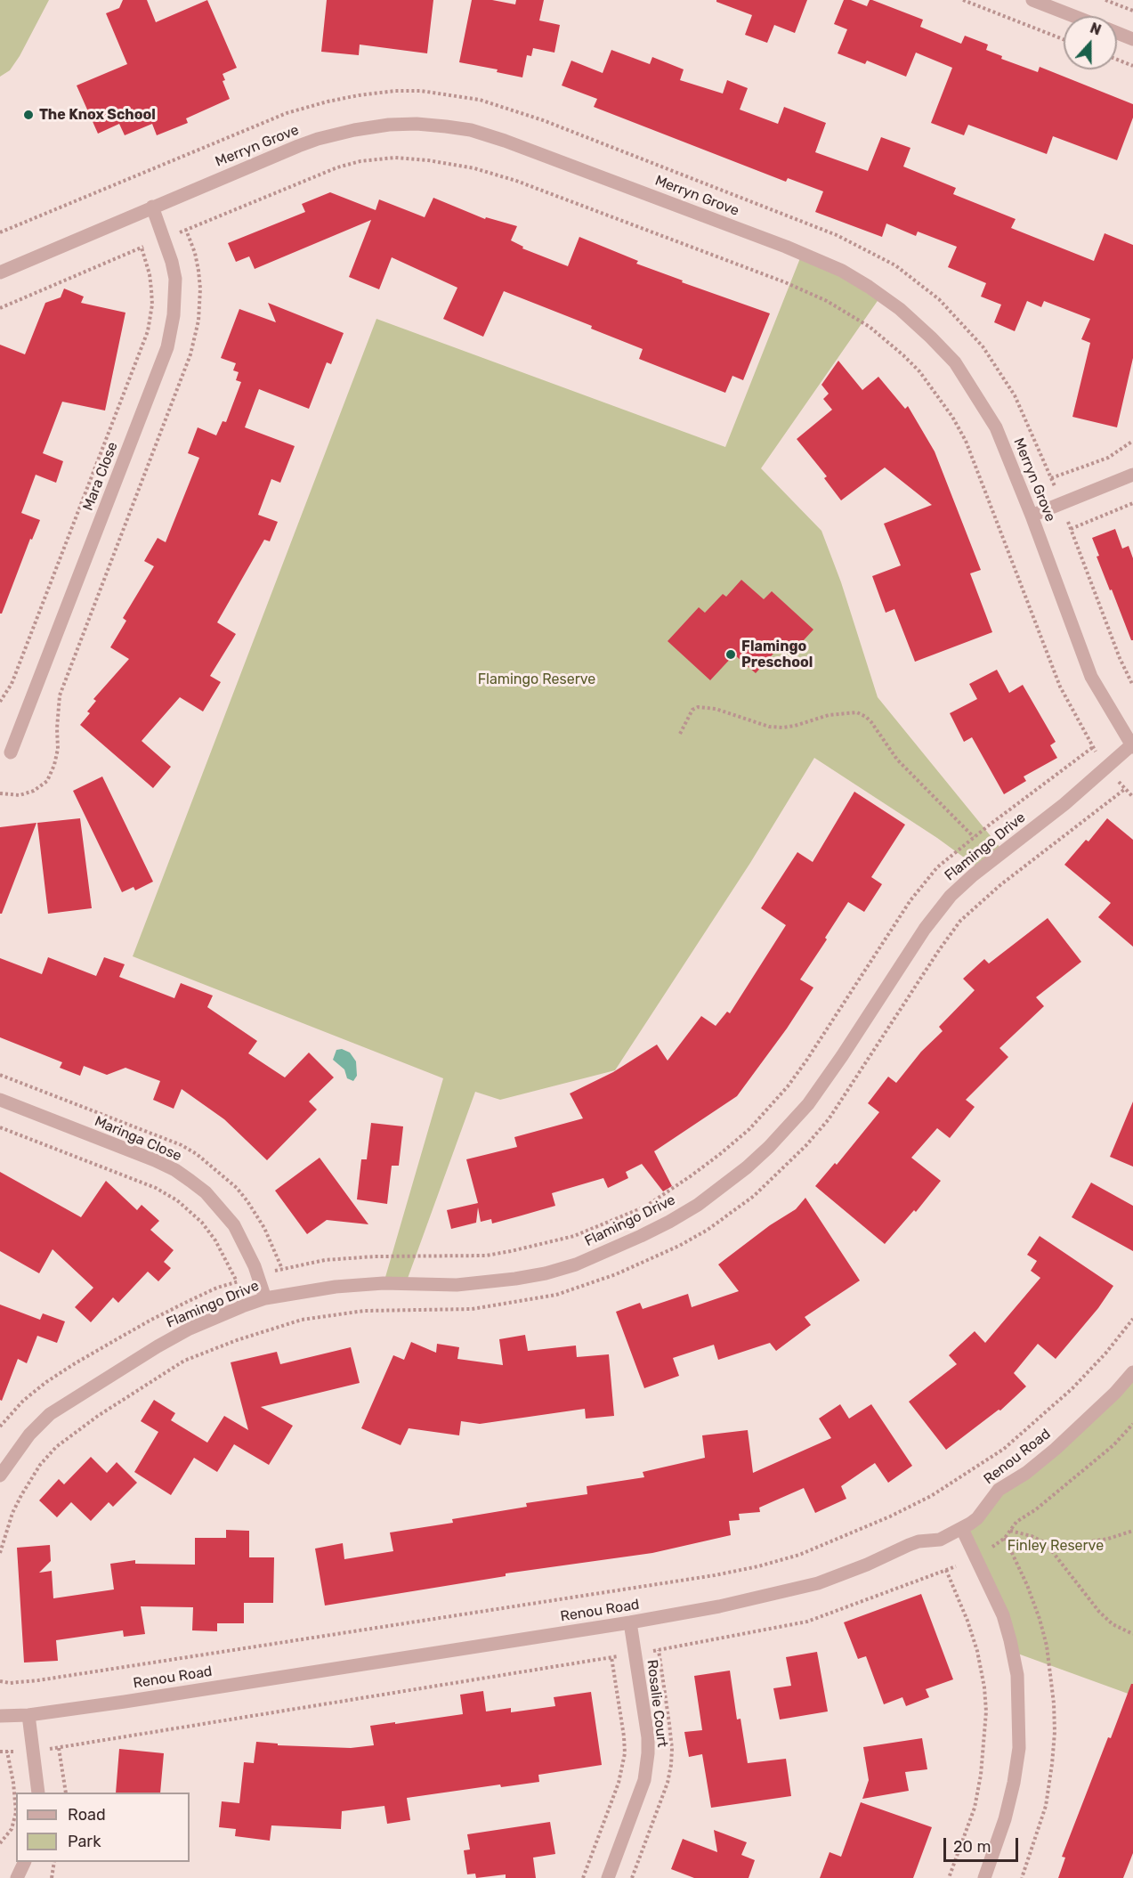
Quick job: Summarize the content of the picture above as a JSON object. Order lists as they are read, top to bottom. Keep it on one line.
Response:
{"streets":{"street":["Merryn Grove","Mara Close","Flamingo Drive","Maringa Close","Renou Road","Rosalie Court"]},"crossings":[["Merryn Grove","Mara Close"],["Merryn Grove","Flamingo Drive"],["Flamingo Drive","Maringa Close"],["Renou Road","Rosalie Court"]],"parks":["Flamingo Reserve","Finley Reserve"],"places":["The Knox School","Flamingo Preschool"],"legend":["Road","Park"],"scale_bar":"20 m","north":"top"}
